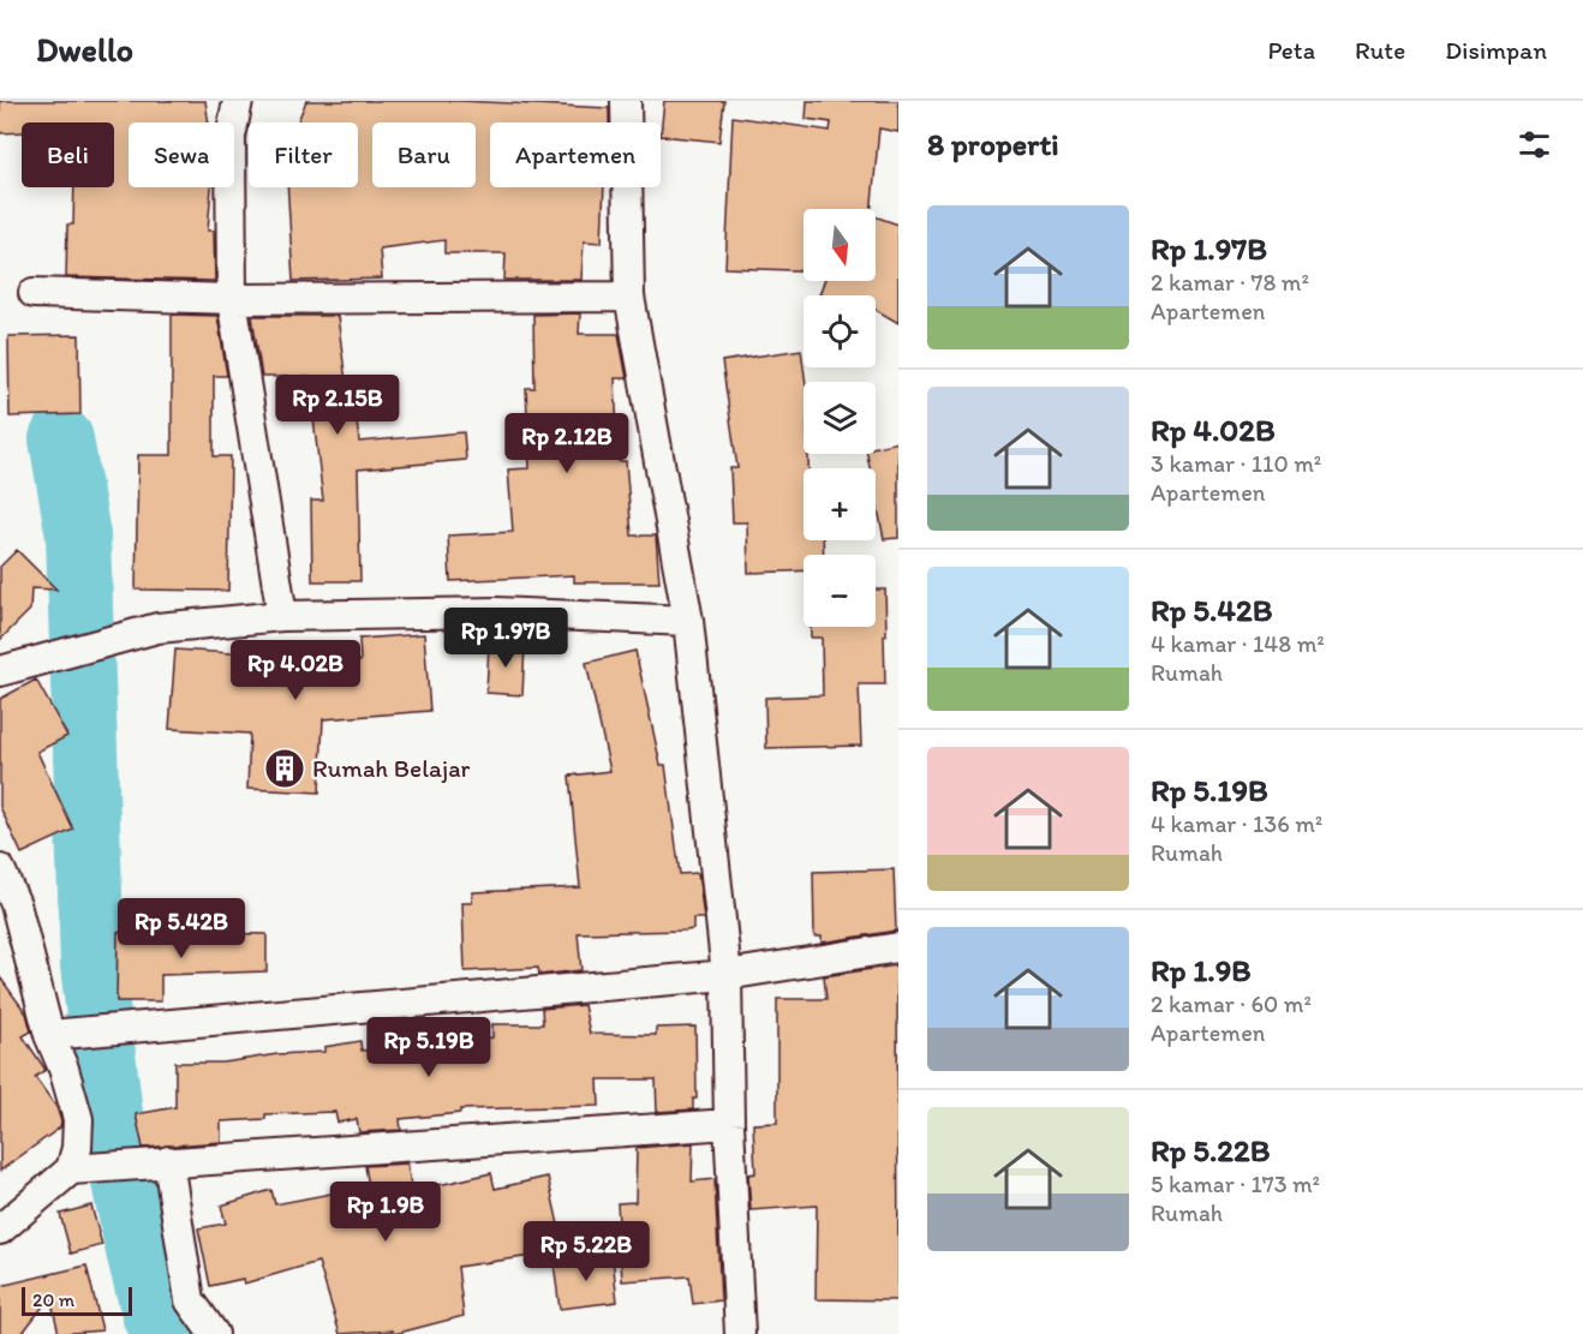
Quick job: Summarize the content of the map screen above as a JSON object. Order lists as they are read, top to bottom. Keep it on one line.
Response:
{"places":{"building":["Rumah Belajar"]},"scale_bar":"20 m","north":"bottom","page":{"header":"Dwello","nav":["Peta","Rute","Disimpan"],"heading":"8 properti","chip":["Beli","Sewa","Filter","Baru","Apartemen"],"list":[{"name":"Rp 1.97B","note":"2 kamar · 78 m² · Apartemen"},{"name":"Rp 4.02B","note":"3 kamar · 110 m² · Apartemen"},{"name":"Rp 5.42B","note":"4 kamar · 148 m² · Rumah"},{"name":"Rp 5.19B","note":"4 kamar · 136 m² · Rumah"},{"name":"Rp 1.9B","note":"2 kamar · 60 m² · Apartemen"},{"name":"Rp 5.22B","note":"5 kamar · 173 m² · Rumah"}],"map_buttons":["+","−"],"price":["Rp 2.15B","Rp 2.12B","Rp 1.97B","Rp 4.02B","Rp 5.42B","Rp 5.19B","Rp 1.9B","Rp 5.22B"],"scale":"20 m"}}
